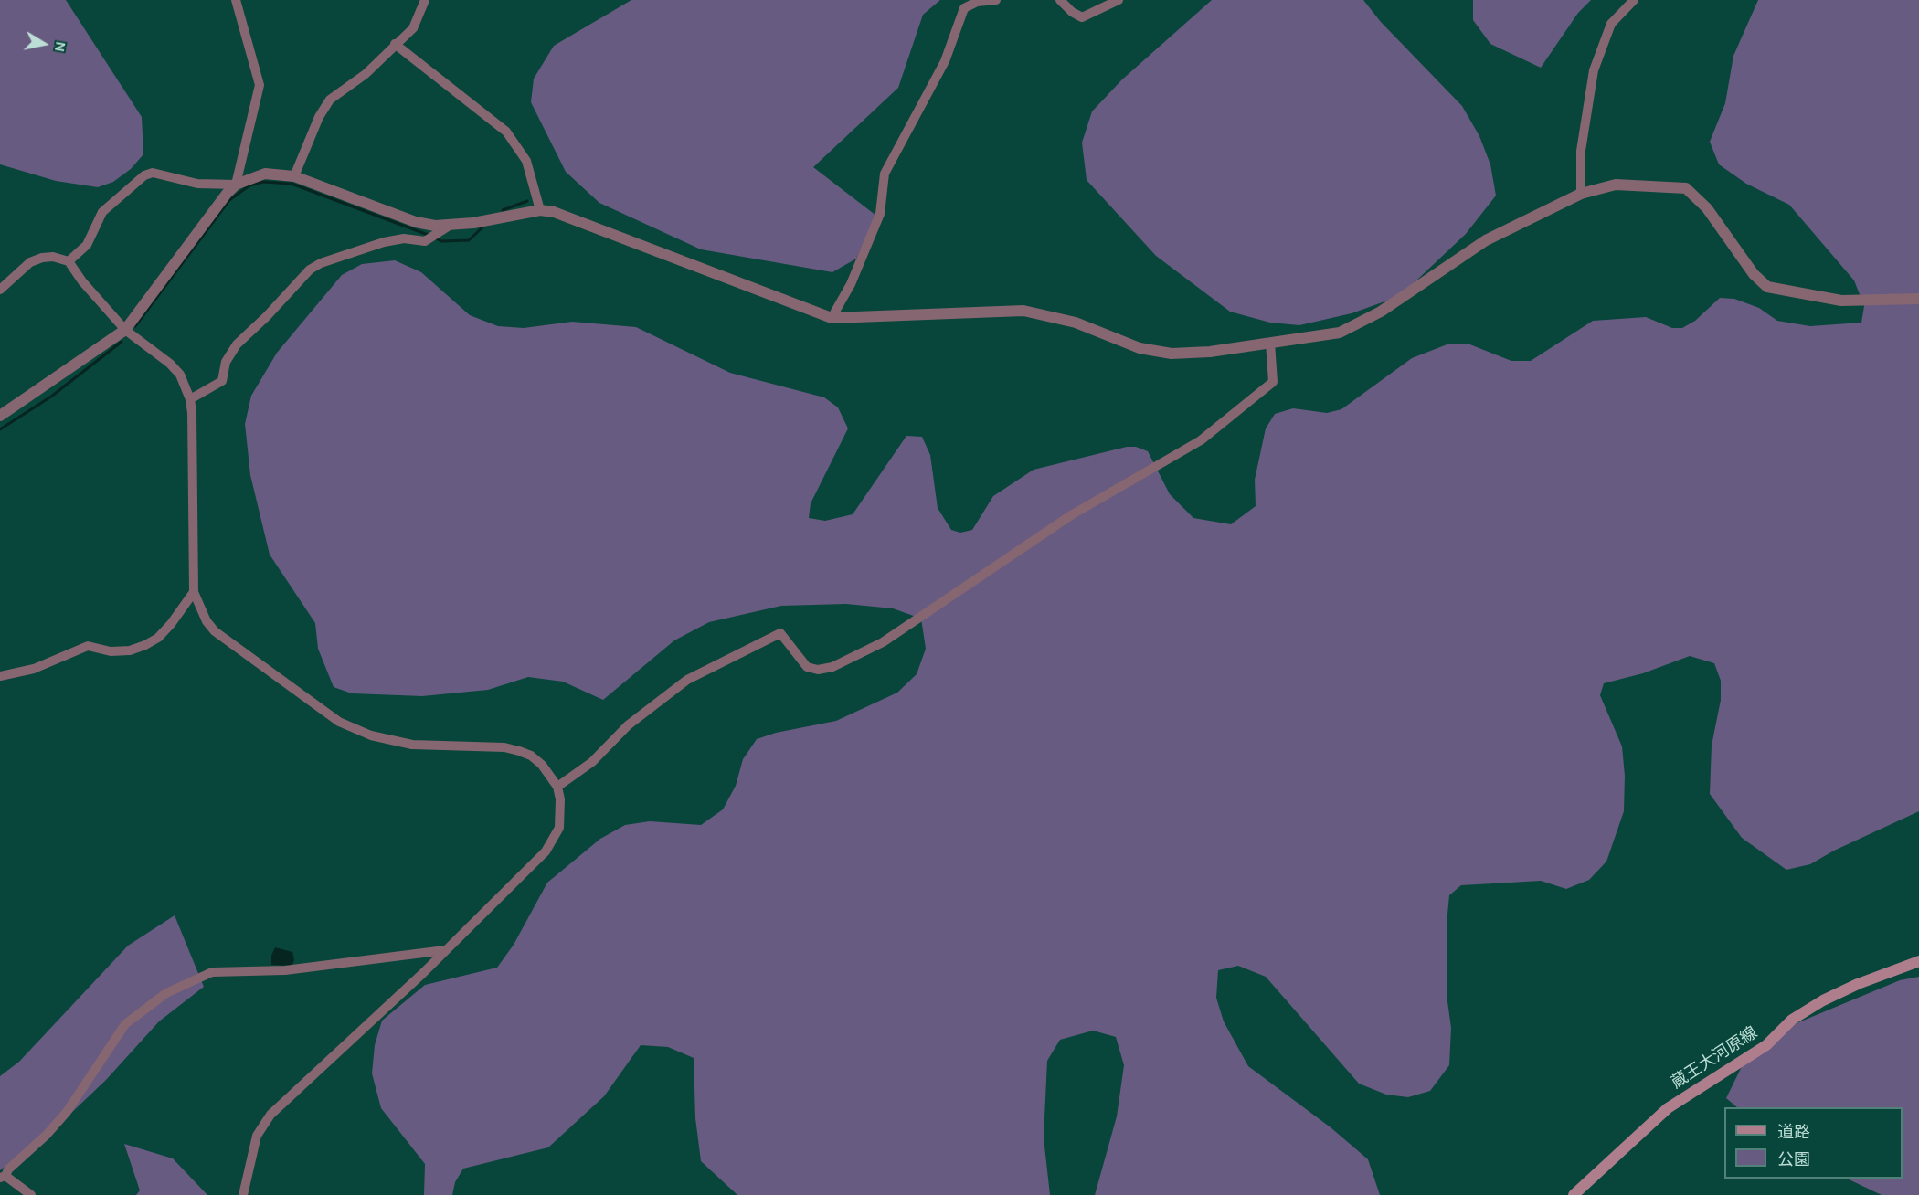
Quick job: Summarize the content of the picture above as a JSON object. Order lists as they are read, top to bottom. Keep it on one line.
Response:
{"streets":{"main road":["蔵王大河原線"]},"legend":["道路","公園"],"north":"right"}
